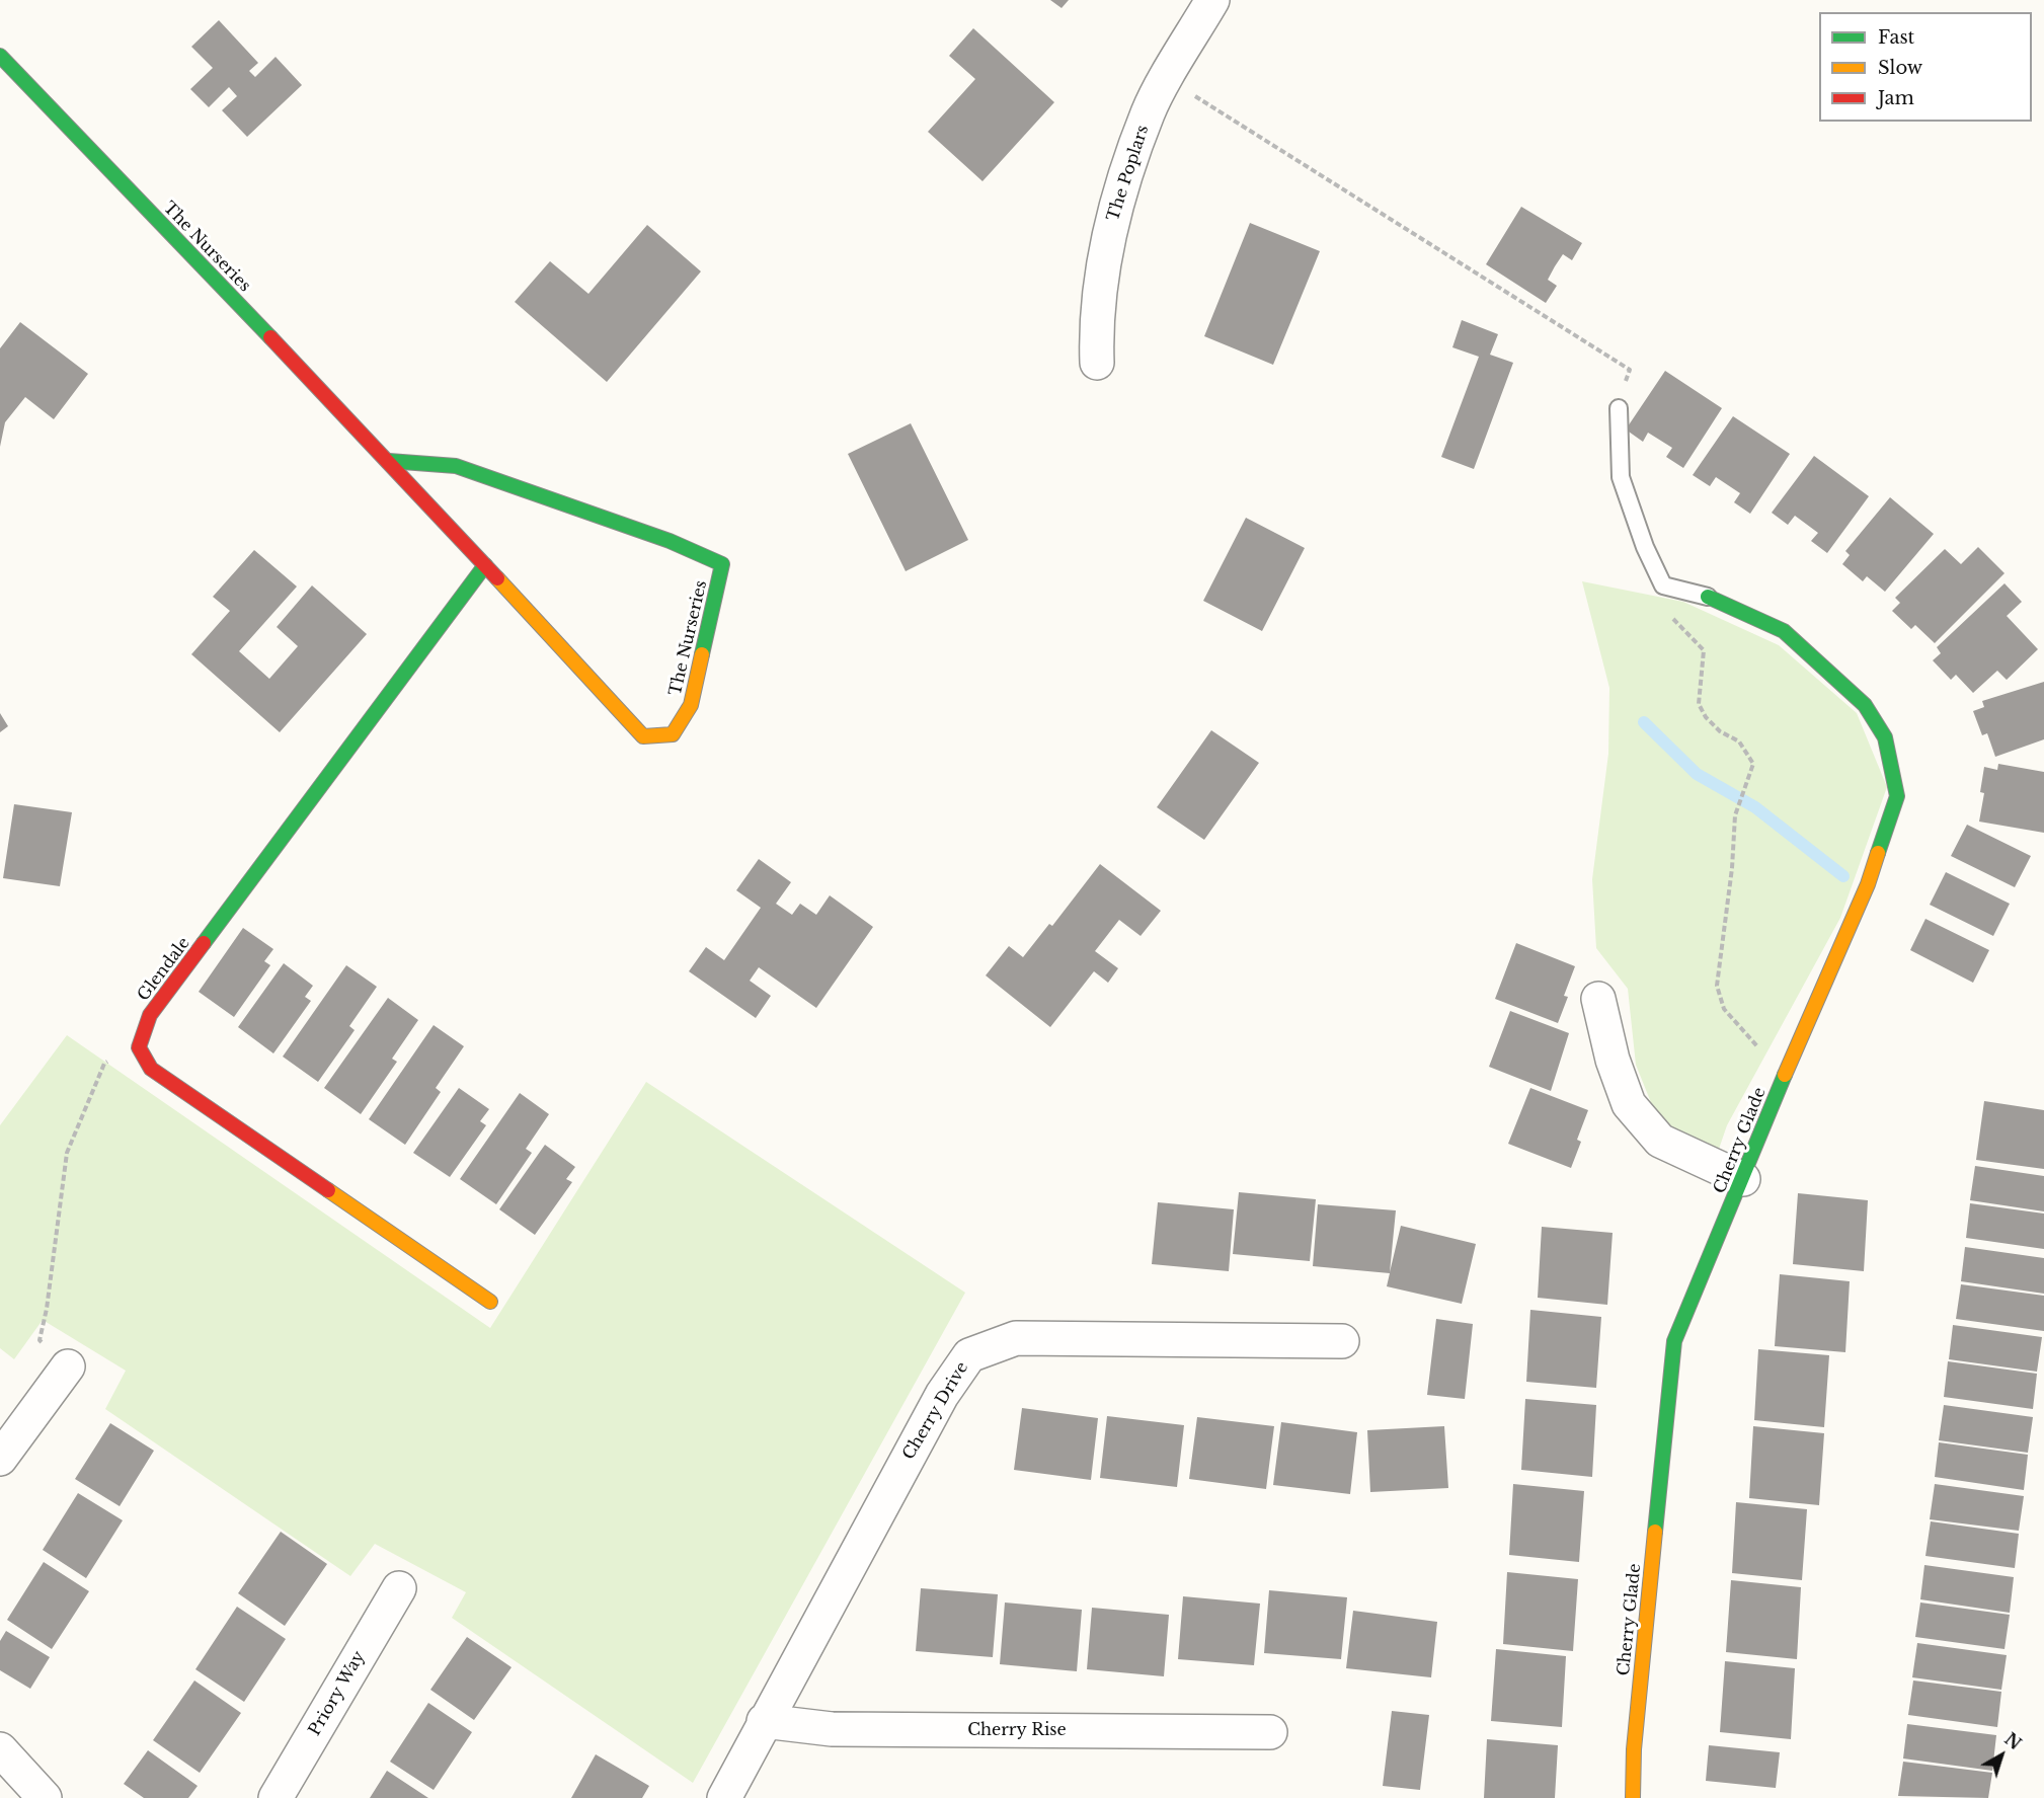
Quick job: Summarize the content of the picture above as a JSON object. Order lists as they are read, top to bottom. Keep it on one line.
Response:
{"streets":{"street":["The Poplars","The Nurseries","Glendale","Cherry Glade","Cherry Drive","Priory Way","Cherry Rise"]},"crossings":[["The Nurseries","Glendale"],["Cherry Drive","Cherry Rise"]],"legend":["Fast","Slow","Jam"],"north":"top right"}
